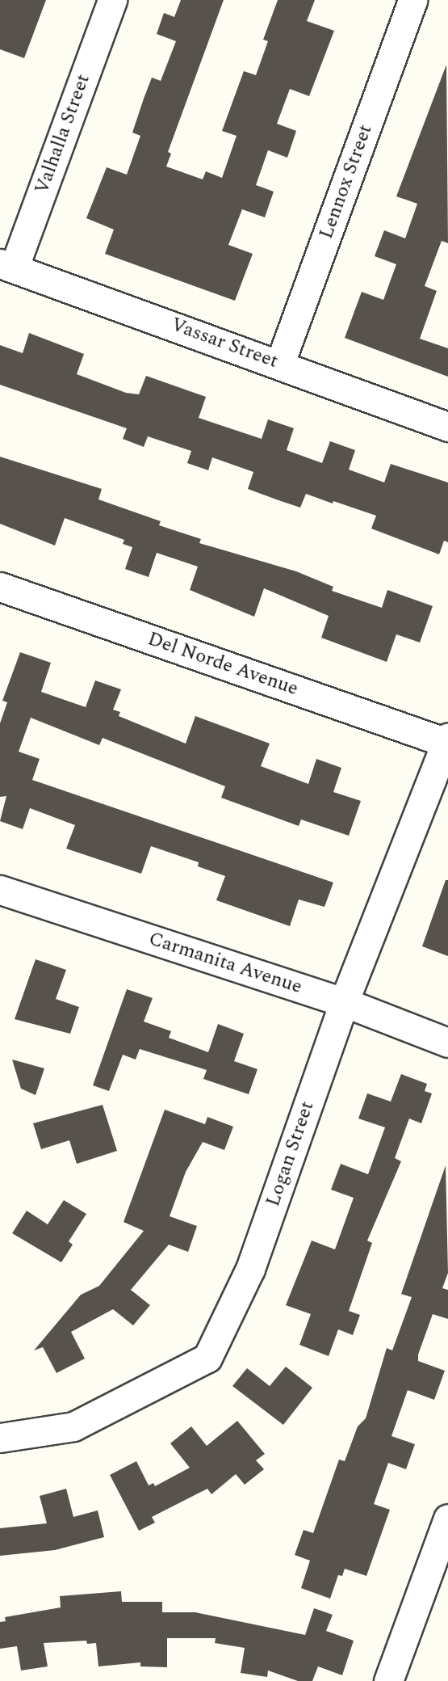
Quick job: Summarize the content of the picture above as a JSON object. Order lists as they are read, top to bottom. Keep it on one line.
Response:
{"streets":{"street":["Valhalla Street","Lennox Street","Vassar Street","Del Norde Avenue","Carmanita Avenue","Logan Street"]},"crossings":[["Valhalla Street","Vassar Street"],["Lennox Street","Vassar Street"],["Del Norde Avenue","Logan Street"],["Carmanita Avenue","Logan Street"]]}
